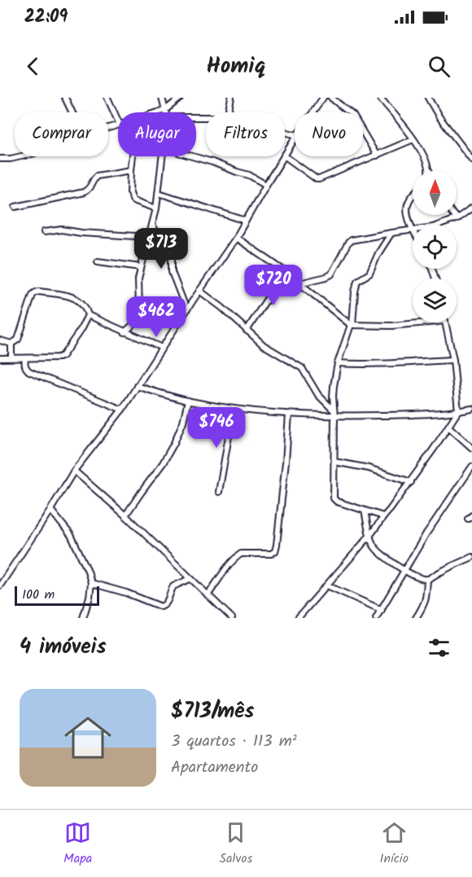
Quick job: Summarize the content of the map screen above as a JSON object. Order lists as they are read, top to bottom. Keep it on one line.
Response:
{"scale_bar":"100 m","north":"top","page":{"status":"22:09","header":"Homiq","chip":["Comprar","Alugar","Filtros","Novo"],"price":["$713","$720","$462","$746"],"scale":"100 m","heading":"4 imóveis","list":[{"name":"$713/mês","note":"3 quartos · 113 m² · Apartamento"}],"tabs":["Mapa","Salvos","Início"]}}
